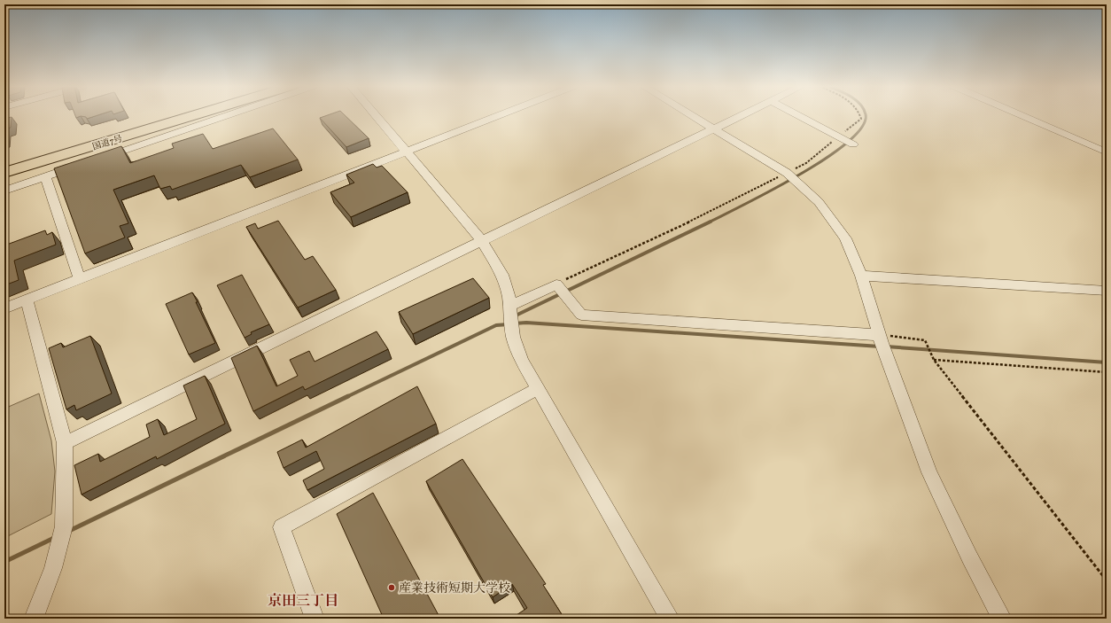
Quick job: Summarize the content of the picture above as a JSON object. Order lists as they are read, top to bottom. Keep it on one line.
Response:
{"streets":{"highway":["国道7号"]},"districts":["京田三丁目"],"places":["産業技術短期大学校"]}
